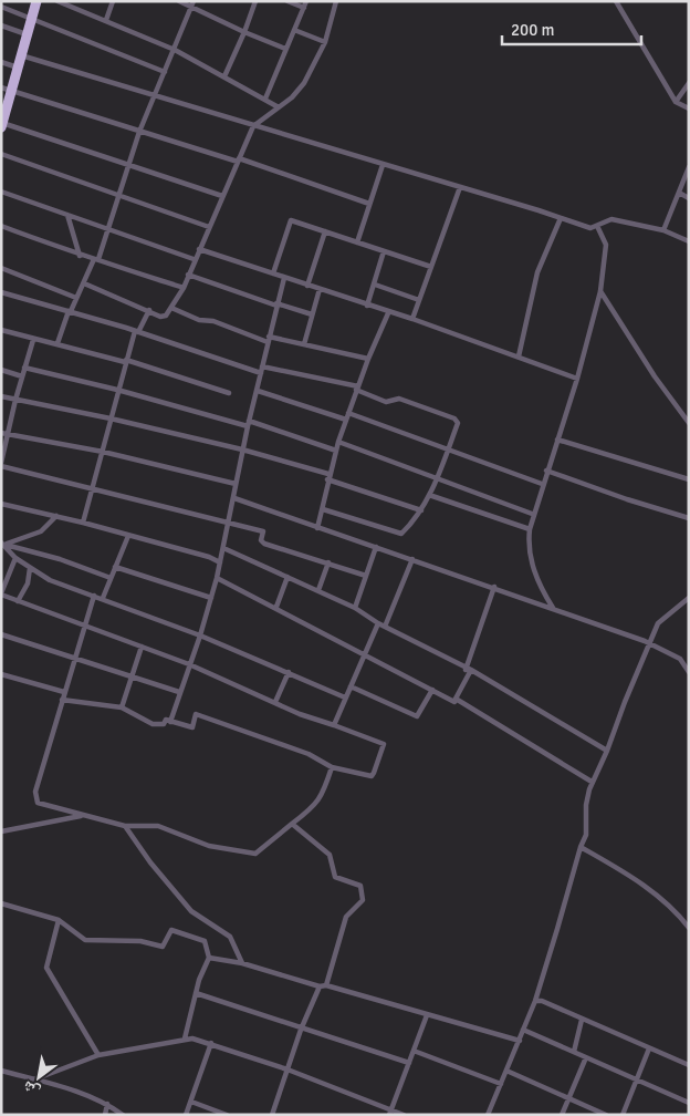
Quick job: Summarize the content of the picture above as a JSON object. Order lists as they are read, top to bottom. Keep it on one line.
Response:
{"scale_bar":"200 m","north":"bottom left"}
